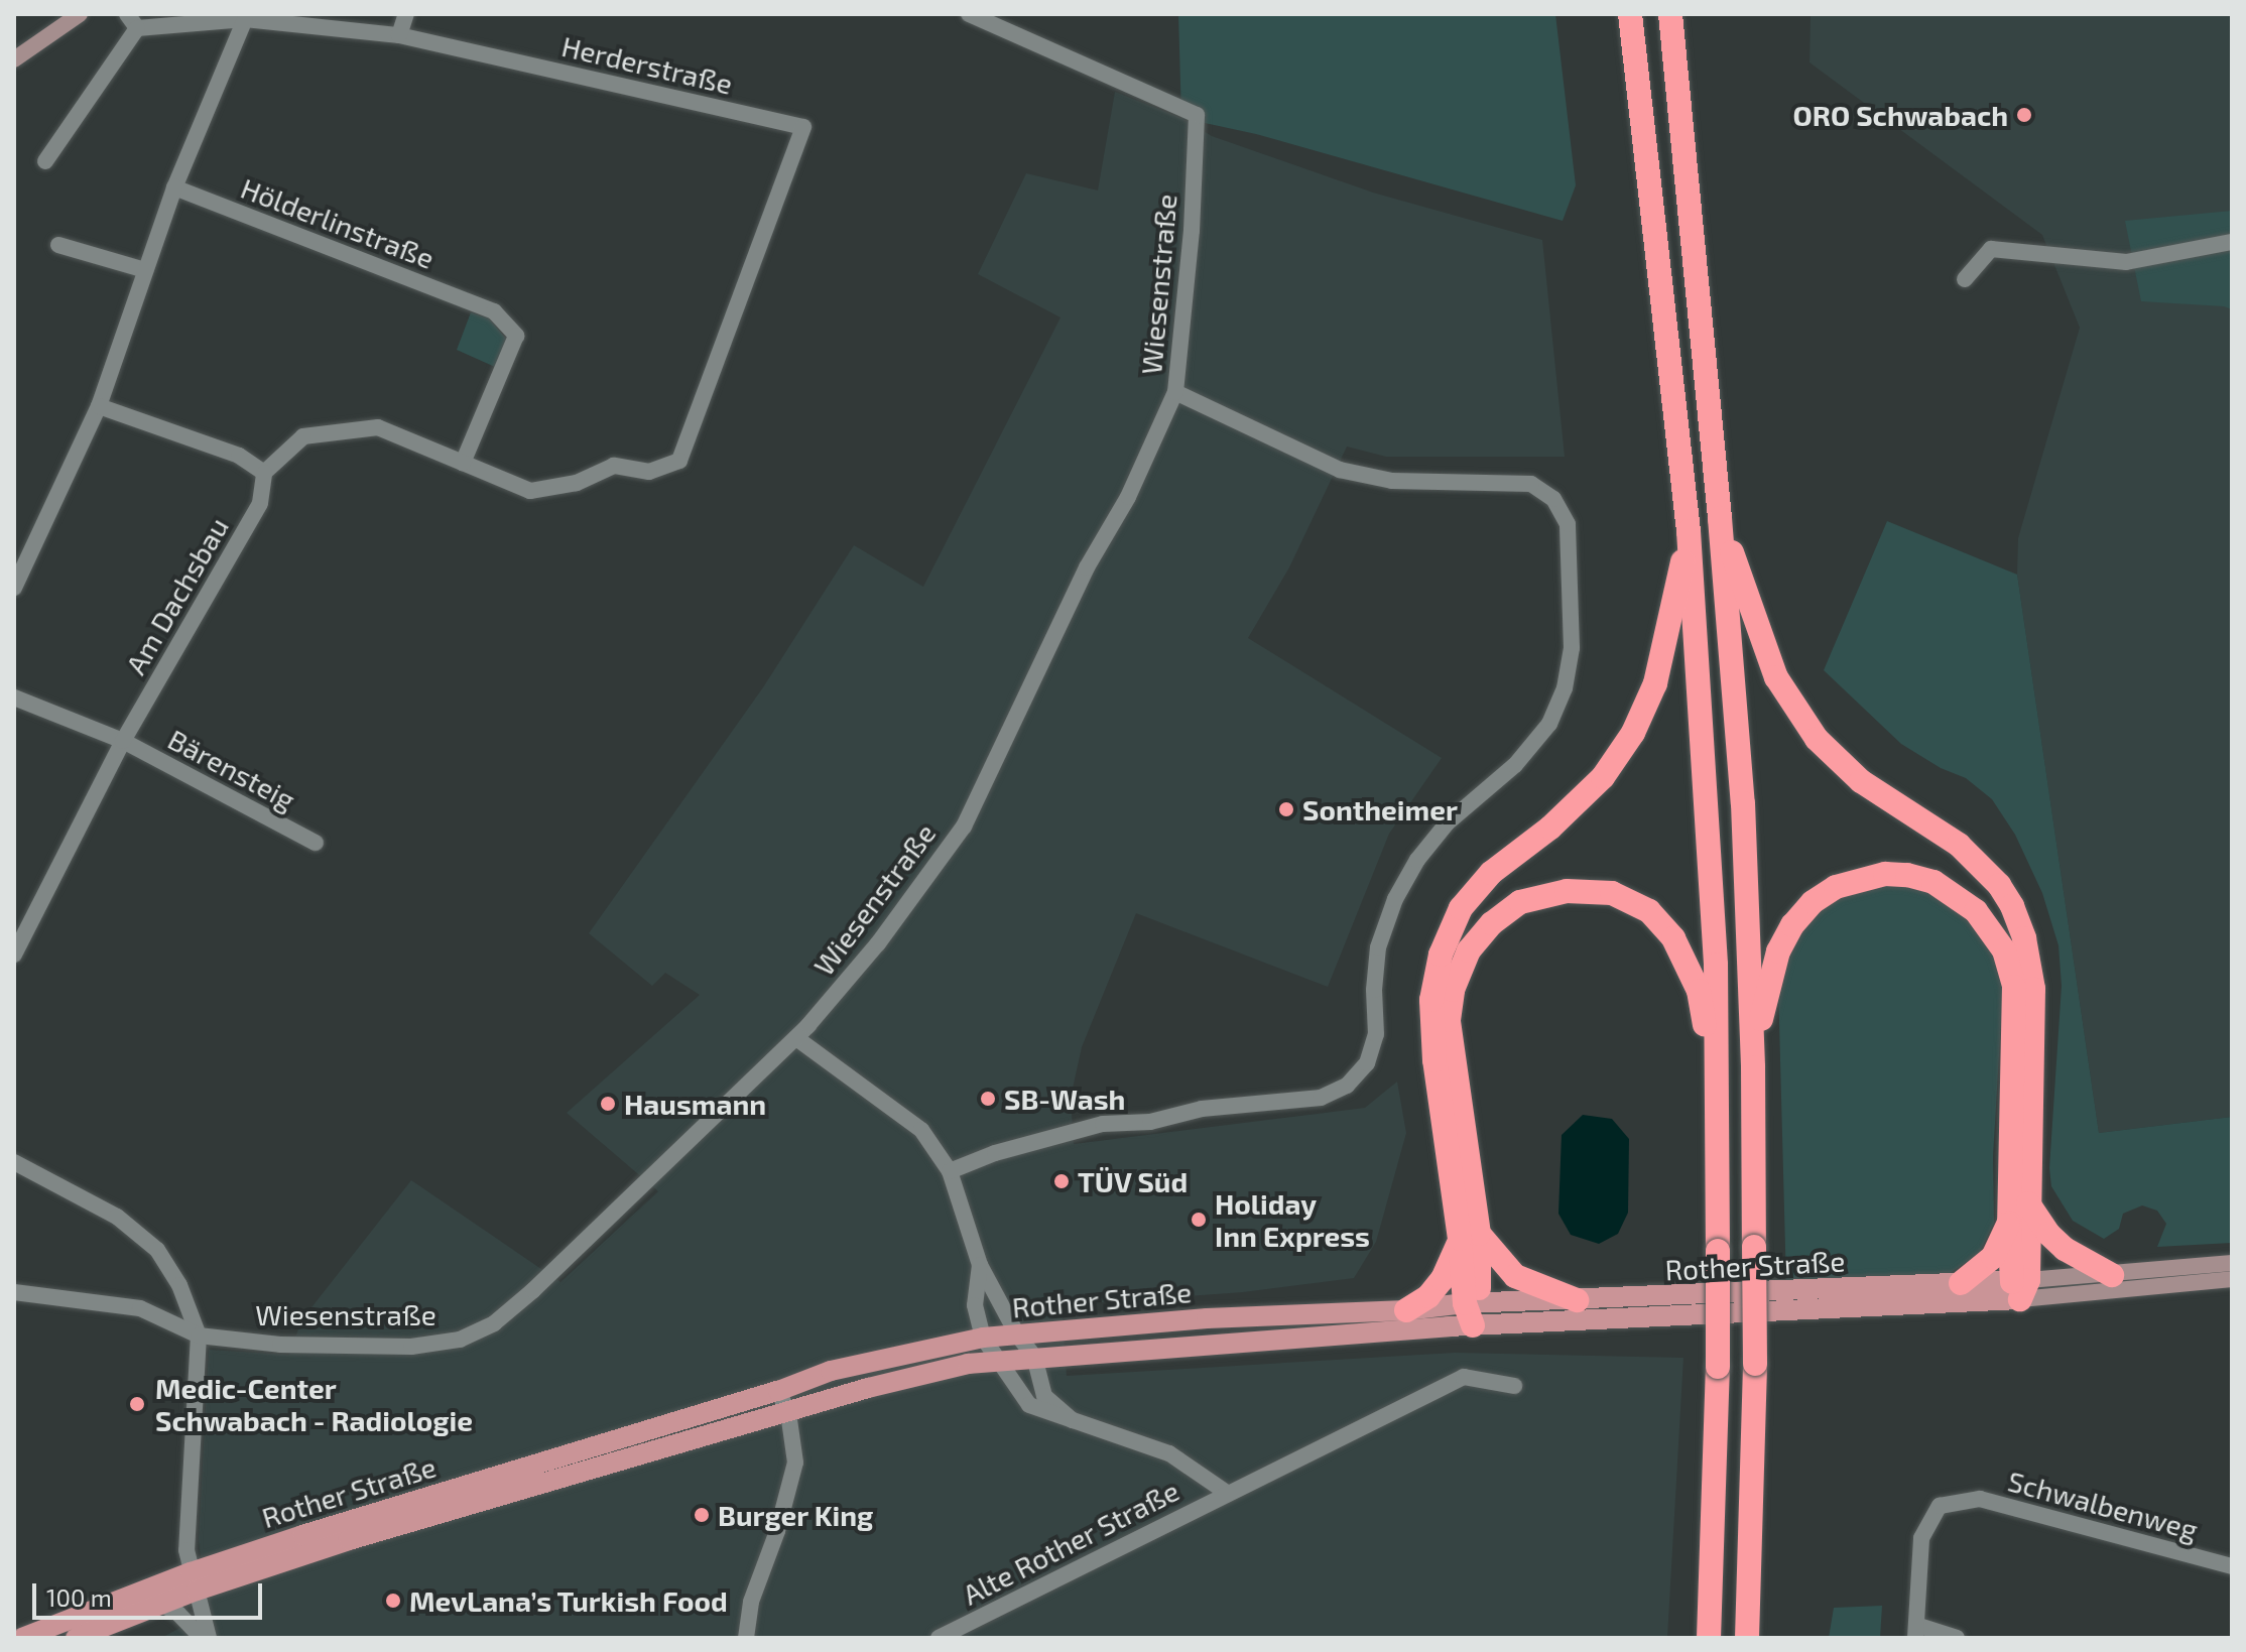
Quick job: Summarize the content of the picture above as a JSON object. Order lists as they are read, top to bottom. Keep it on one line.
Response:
{"streets":{"main road":["Rother Straße"],"street":["Herderstraße","Hölderlinstraße","Wiesenstraße","Am Dachsbau","Bärensteig","Schwalbenweg","Alte Rother Straße"]},"crossings":[["Herderstraße","Hölderlinstraße"],["Am Dachsbau","Bärensteig"],["Rother Straße","Alte Rother Straße"]],"places":["ORO Schwabach","Sontheimer","SB-Wash","Hausmann","TÜV Süd","Holiday Inn Express","Medic-Center Schwabach - Radiologie","Burger King","MevLana’s Turkish Food"],"scale_bar":"100 m"}
